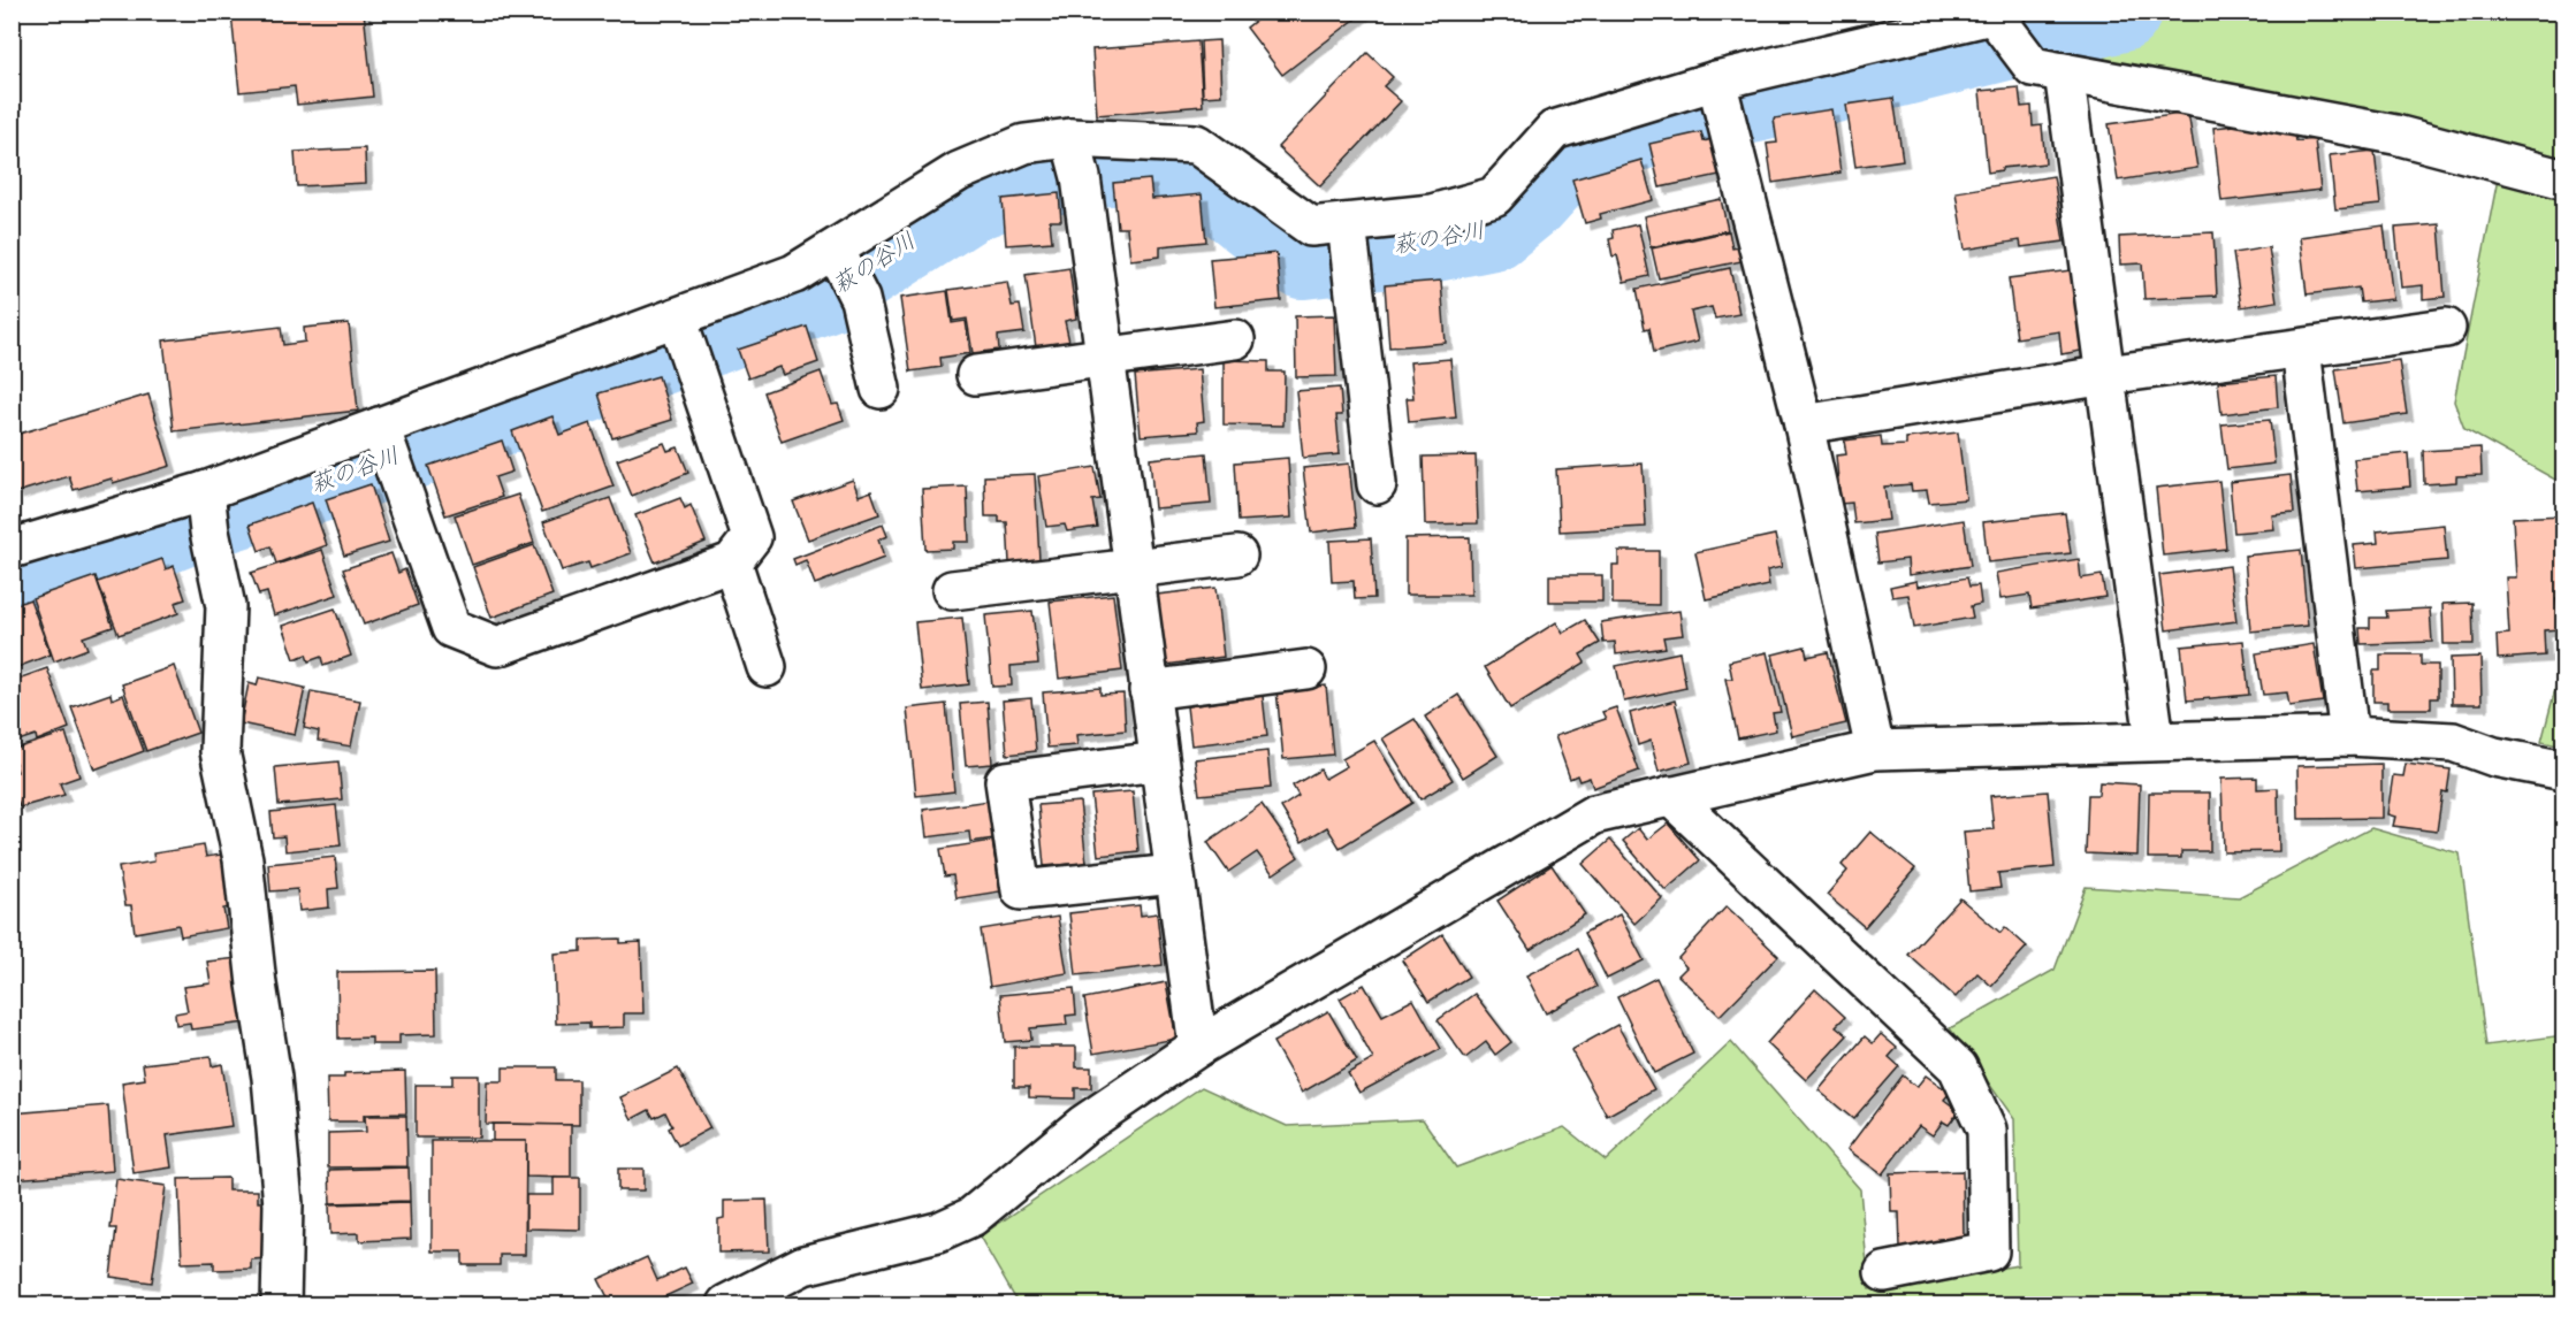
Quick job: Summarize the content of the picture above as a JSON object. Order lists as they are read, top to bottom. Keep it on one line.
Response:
{"water":["萩の谷川"]}
